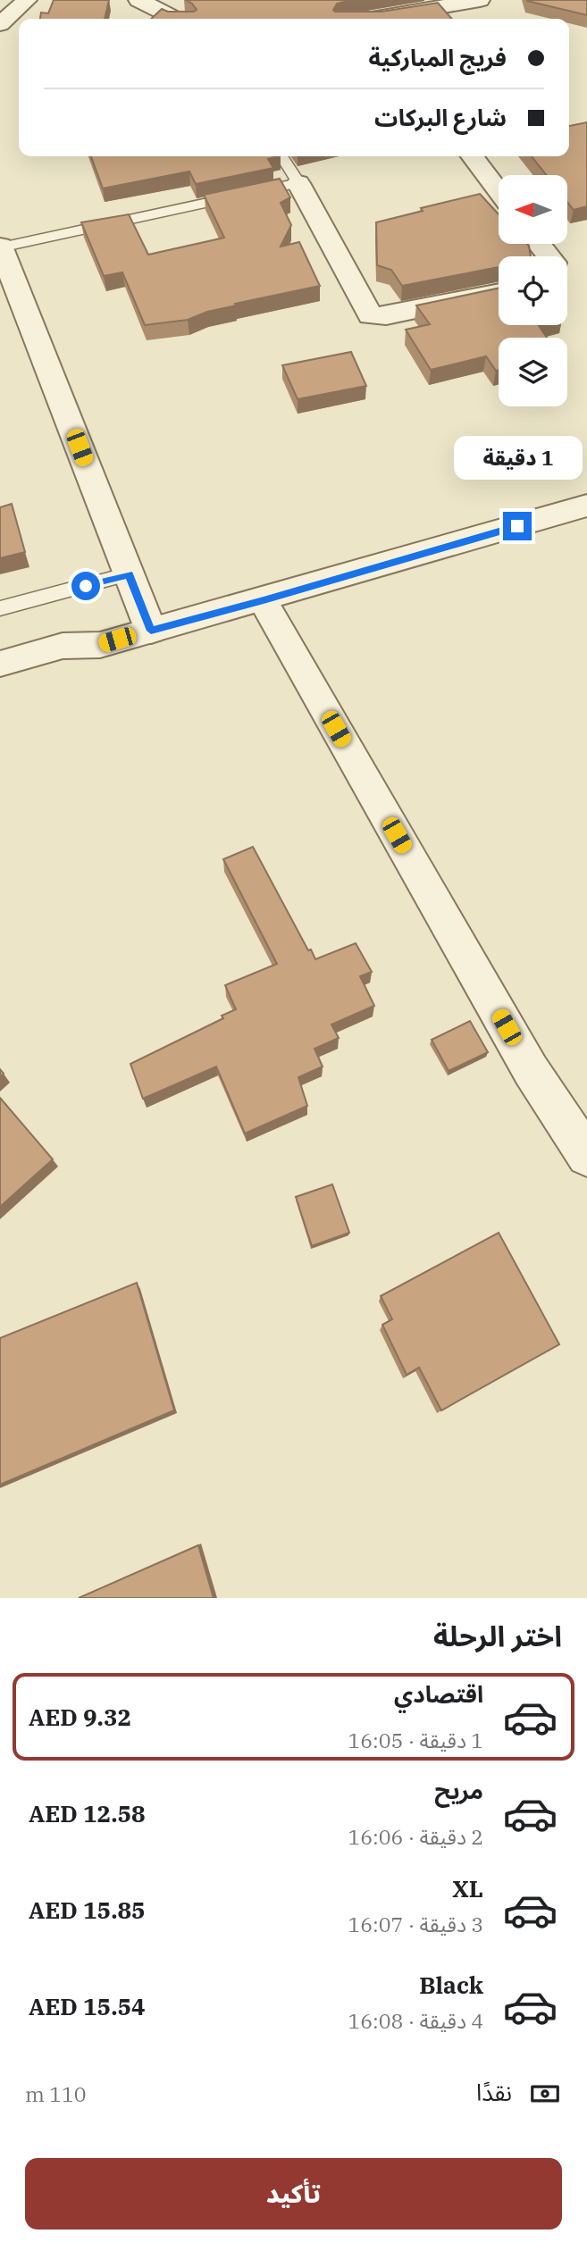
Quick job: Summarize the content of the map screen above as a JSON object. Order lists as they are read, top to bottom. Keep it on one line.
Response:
{"north":"left","page":{"banner":["فريج المباركية","شارع البركات"],"bubble":"1 دقيقة","heading":"اختر الرحلة","list":[{"name":"اقتصادي","note":"1 دقيقة · 16:05","value":"AED 9.32"},{"name":"مريح","note":"2 دقيقة · 16:06","value":"AED 12.58"},{"name":"XL","note":"3 دقيقة · 16:07","value":"AED 15.85"},{"name":"Black","note":"4 دقيقة · 16:08","value":"AED 15.54"}],"pay":["نقدًا","110 m"],"buttons":"تأكيد"}}
